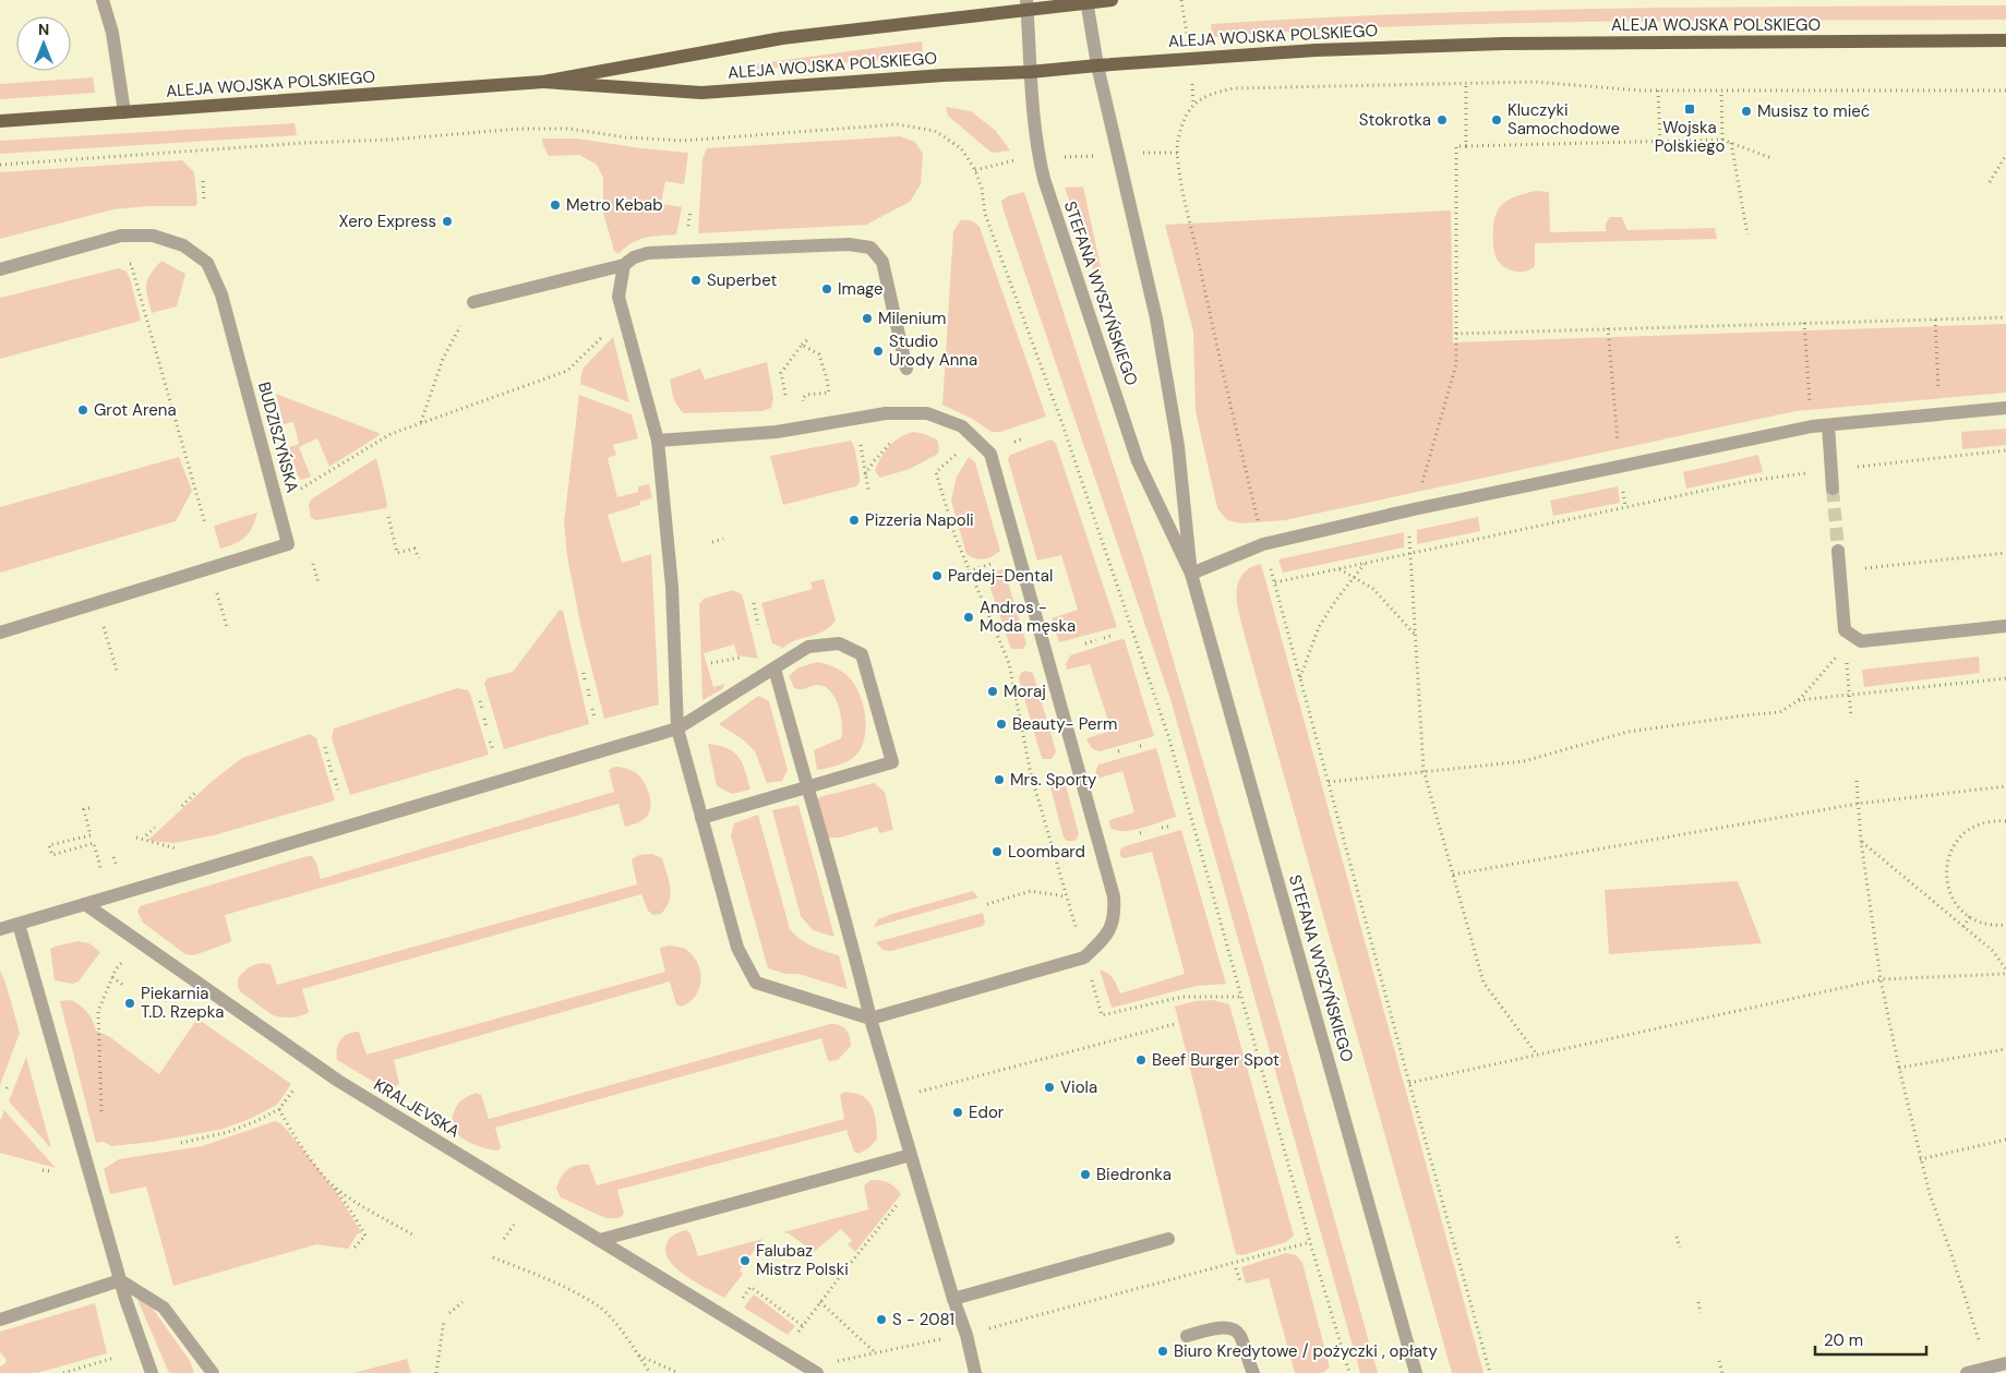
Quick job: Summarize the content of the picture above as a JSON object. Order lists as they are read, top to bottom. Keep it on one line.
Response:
{"streets":{"main road":["ALEJA WOJSKA POLSKIEGO"],"street":["STEFANA WYSZYŃSKIEGO","BUDZISZYŃSKA","KRALJEVSKA"]},"crossings":[["ALEJA WOJSKA POLSKIEGO","STEFANA WYSZYŃSKIEGO"]],"places":{"transit":["Wojska Polskiego"],"other":["Musisz to mieć","Stokrotka","Kluczyki Samochodowe","Metro Kebab","Xero Express","Superbet","Image","Milenium","Studio Urody Anna","Grot Arena","Pizzeria Napoli","Pardej-Dental","Andros - Moda męska","Moraj","Beauty- Perm","Mrs. Sporty","Loombard","Piekarnia T.D. Rzepka","Beef Burger Spot","Viola","Edor","Biedronka","Falubaz Mistrz Polski","S - 2081","Biuro Kredytowe / pożyczki , opłaty"]},"scale_bar":"20 m","north":"top"}
